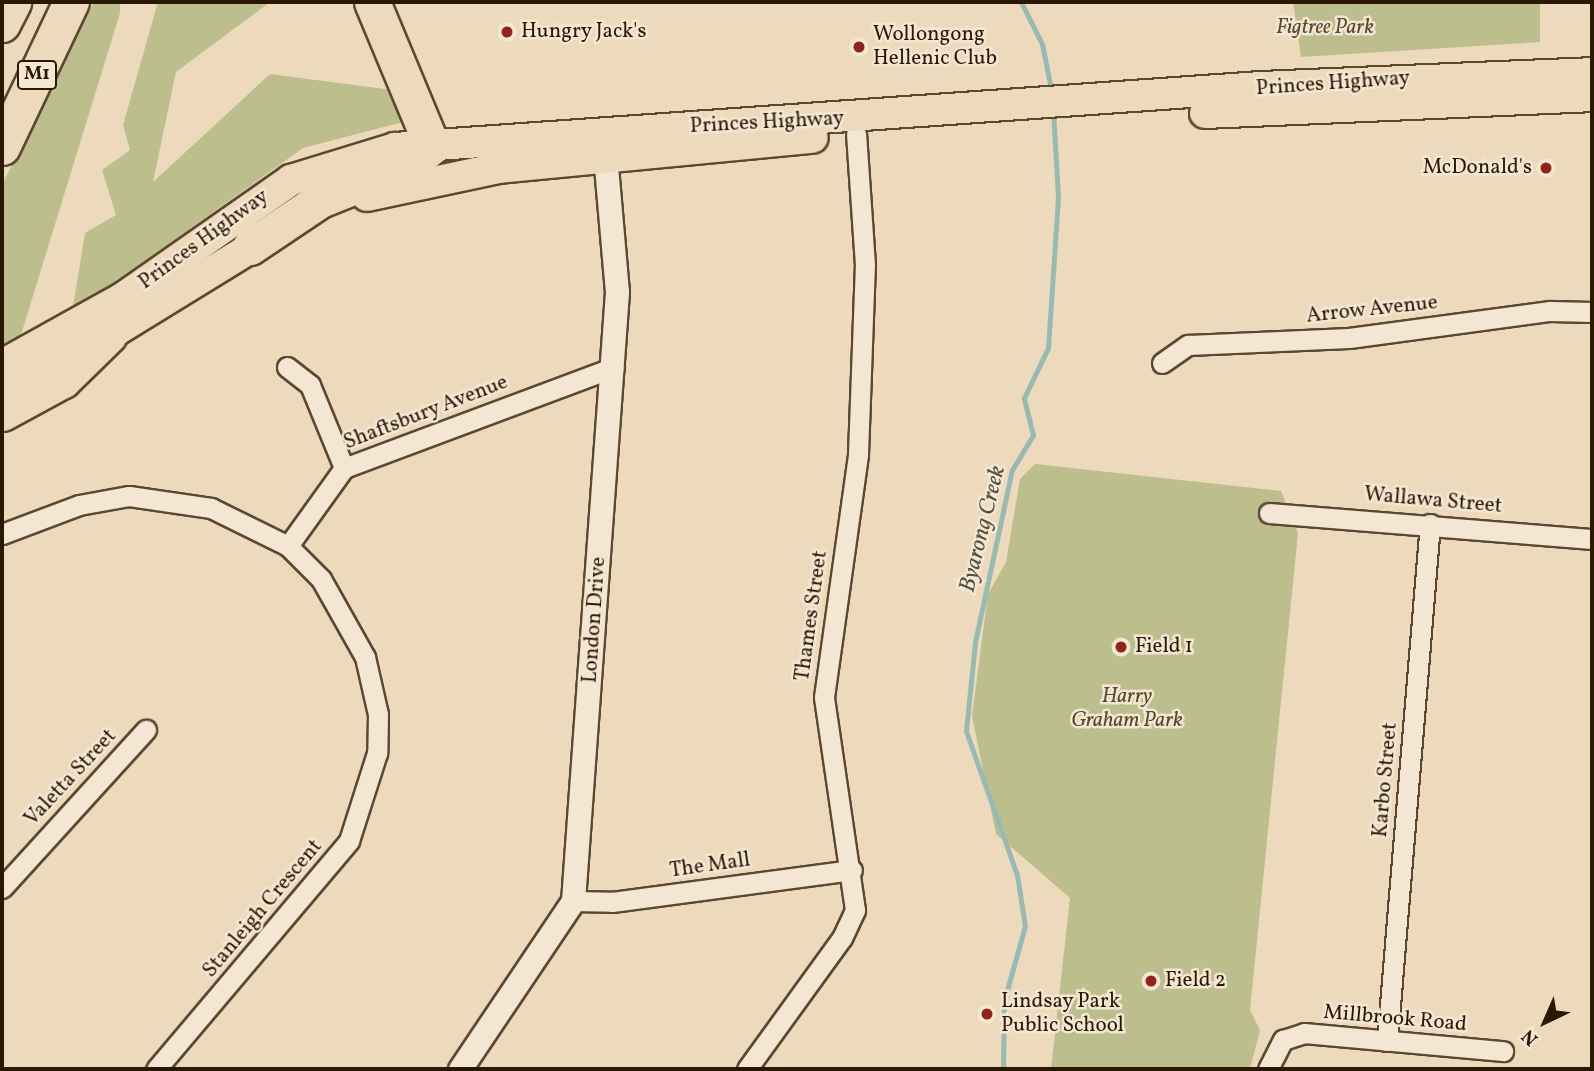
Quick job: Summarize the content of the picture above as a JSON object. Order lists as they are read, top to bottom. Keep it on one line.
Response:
{"streets":{"highway":["M1"],"main road":["Princes Highway"],"street":["Arrow Avenue","Shaftsbury Avenue","Wallawa Street","Thames Street","London Drive","Valetta Street","Karbo Street","The Mall","Stanleigh Crescent","Millbrook Road"]},"crossings":[["Princes Highway","Thames Street"],["Princes Highway","London Drive"],["Shaftsbury Avenue","London Drive"],["Shaftsbury Avenue","Stanleigh Crescent"],["Wallawa Street","Karbo Street"],["Thames Street","The Mall"],["London Drive","The Mall"],["Karbo Street","Millbrook Road"]],"water":["Byarong Creek"],"parks":["Figtree Park","Harry Graham Park"],"places":["Hungry Jack's","Wollongong Hellenic Club","McDonald's","Field 1","Field 2","Lindsay Park Public School"],"north":"bottom left"}
